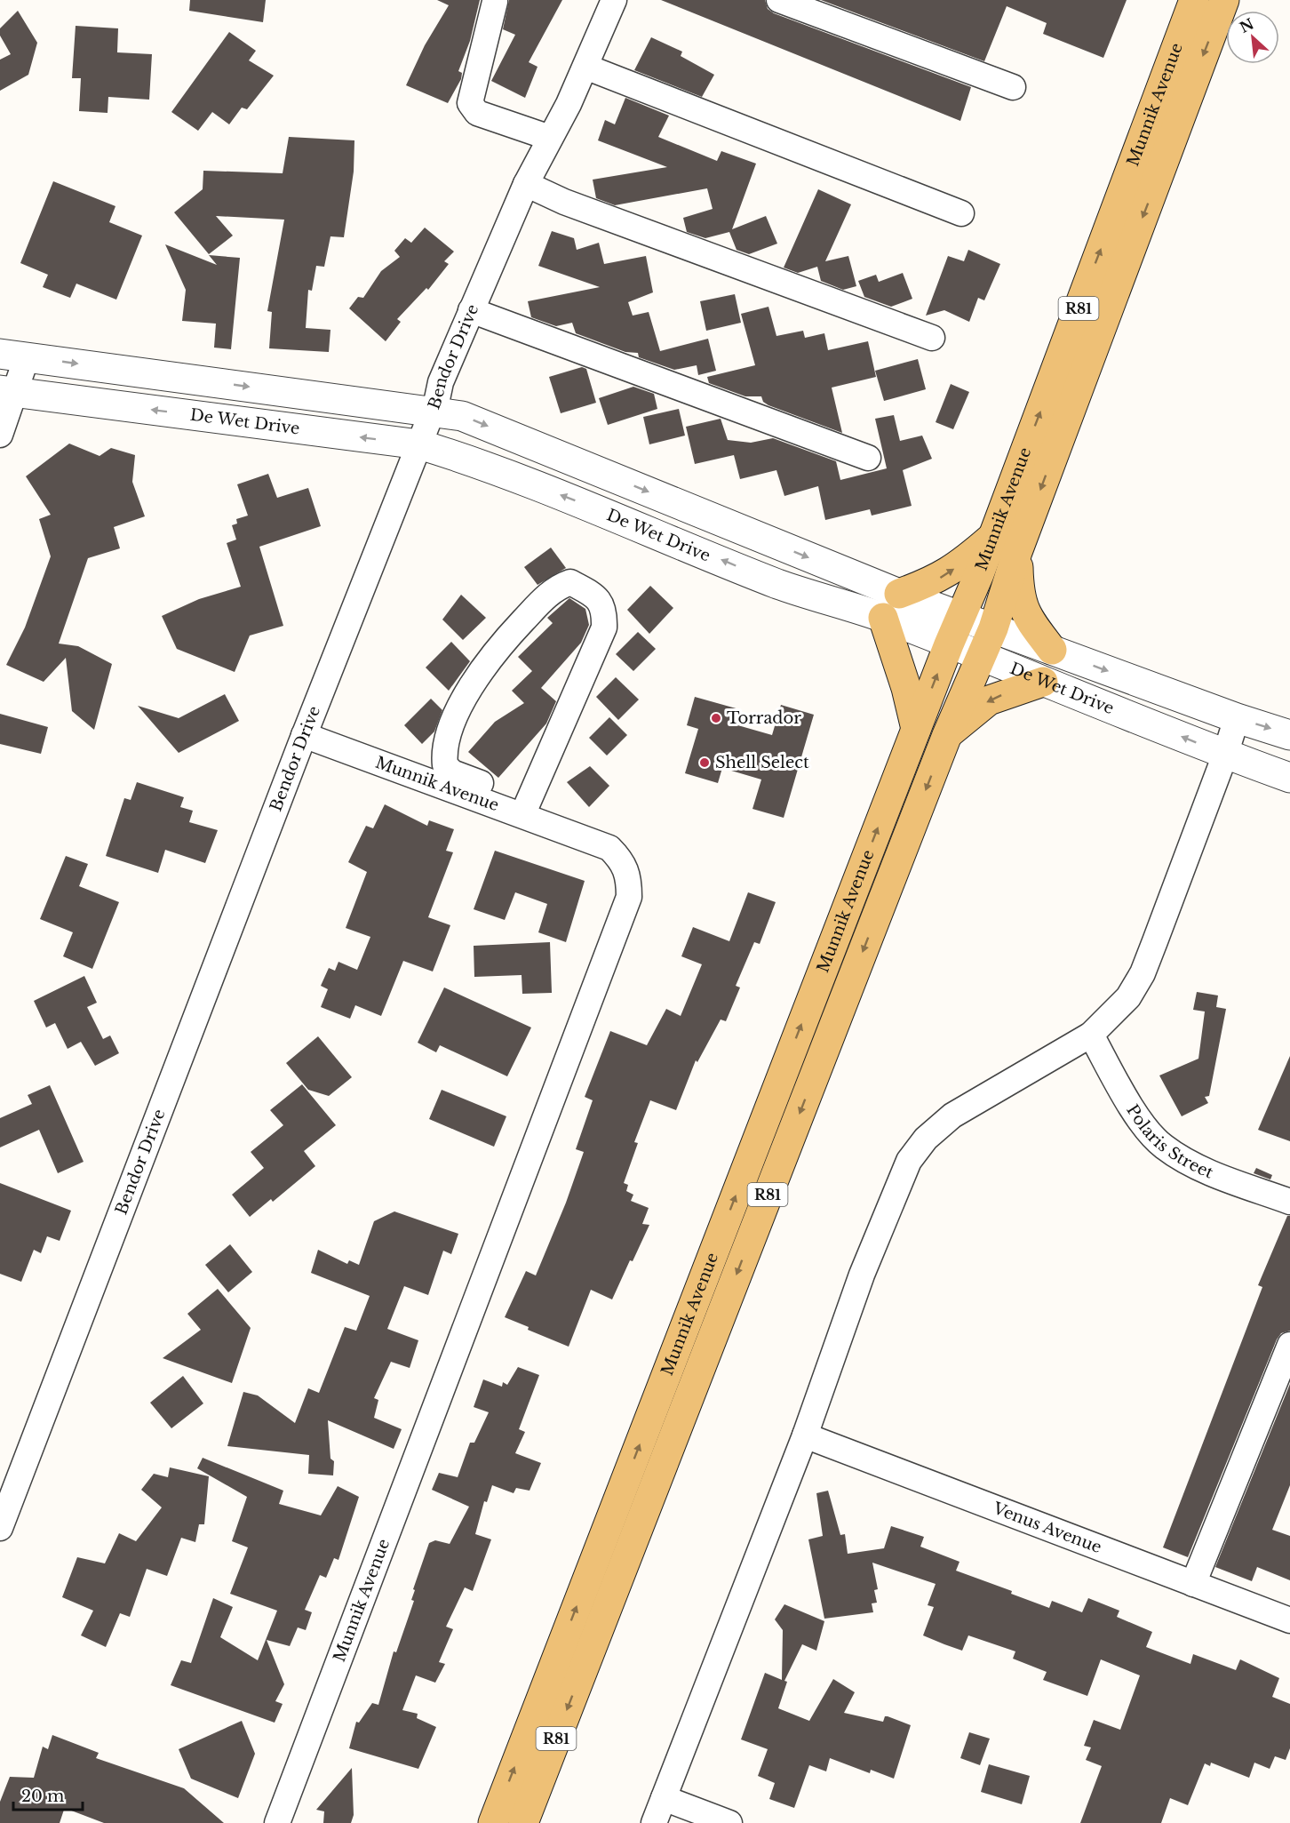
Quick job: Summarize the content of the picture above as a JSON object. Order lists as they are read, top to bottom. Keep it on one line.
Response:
{"streets":{"main road":["Munnik Avenue","R81"],"street":["Bendor Drive","De Wet Drive","Polaris Street","Venus Avenue"]},"crossings":[["Munnik Avenue","Bendor Drive"],["Munnik Avenue","De Wet Drive"],["Bendor Drive","De Wet Drive"]],"places":["Torrador","Shell Select"],"scale_bar":"20 m","north":"top left"}
